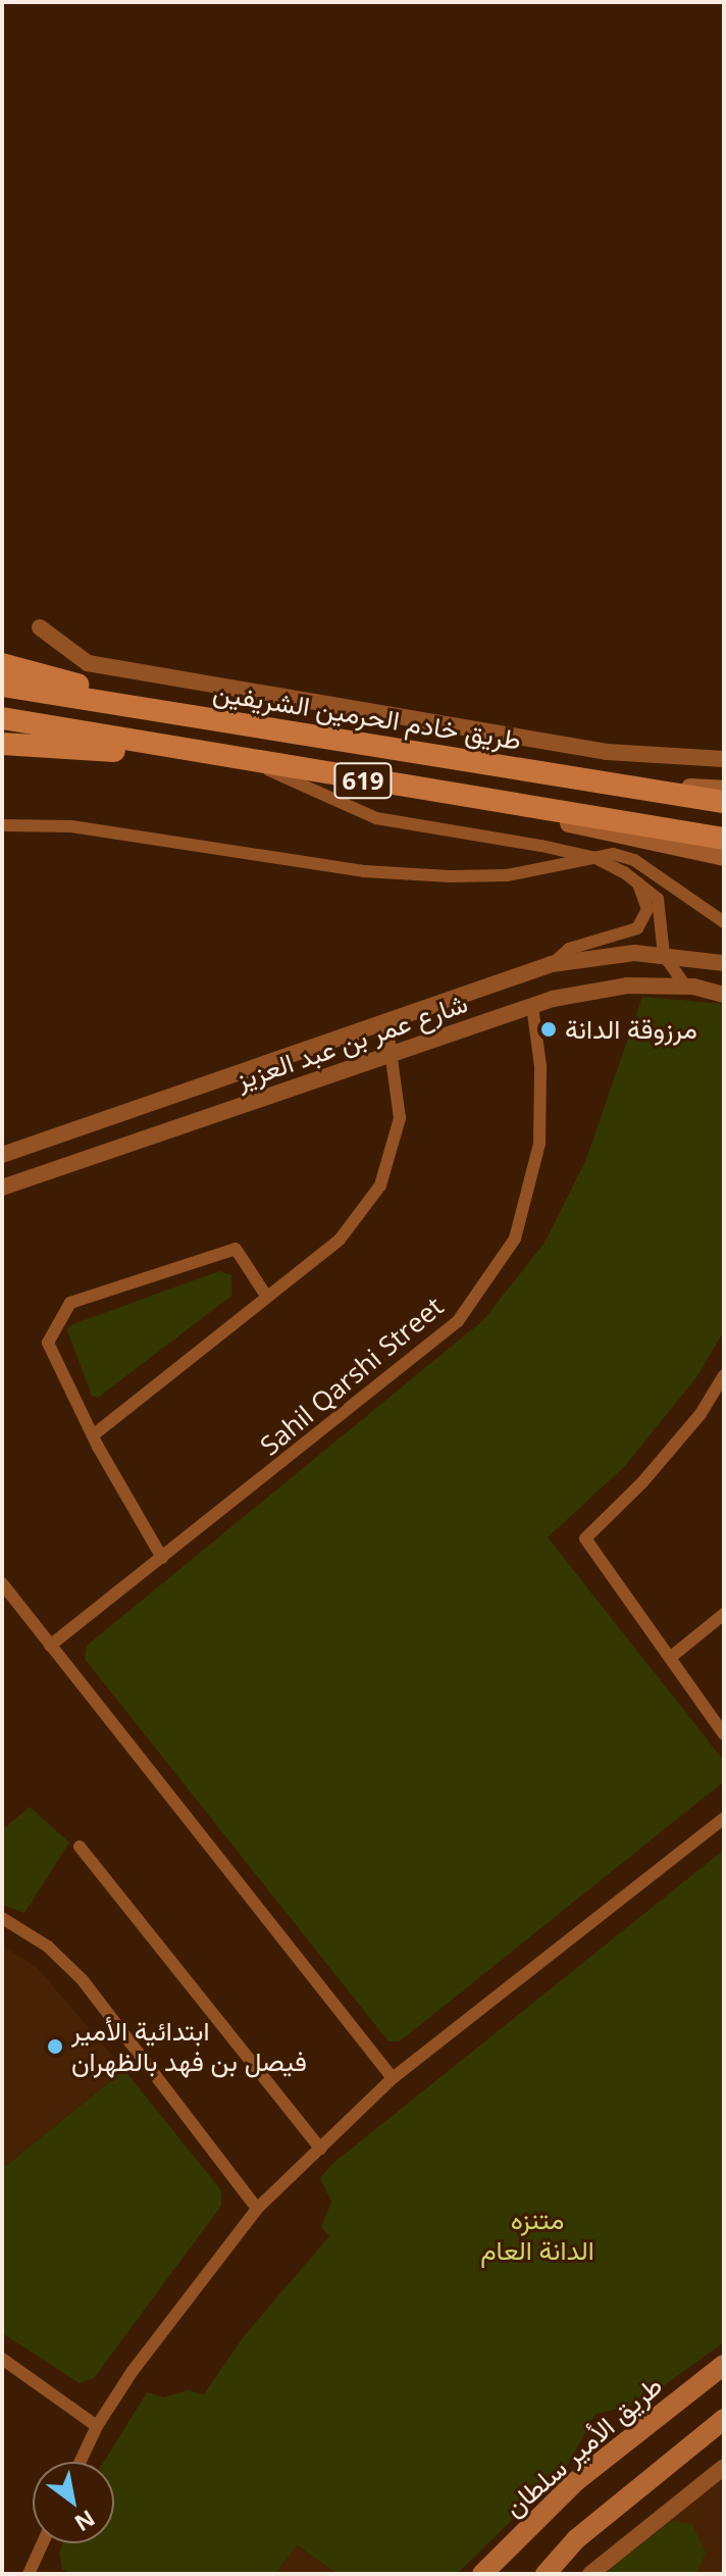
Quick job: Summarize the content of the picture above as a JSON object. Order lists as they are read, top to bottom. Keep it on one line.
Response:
{"streets":{"highway":["طريق خادم الحرمين الشريفين","619"],"main road":["طريق الأمير سلطان"],"street":["شارع عمر بن عبد العزيز","Sahil Qarshi Street"]},"crossings":[["شارع عمر بن عبد العزيز","Sahil Qarshi Street"]],"parks":["متنزه الدانة العام"],"places":["مرزوقة الدانة","ابتدائية الأمير فيصل بن فهد بالظهران"],"north":"bottom right"}
